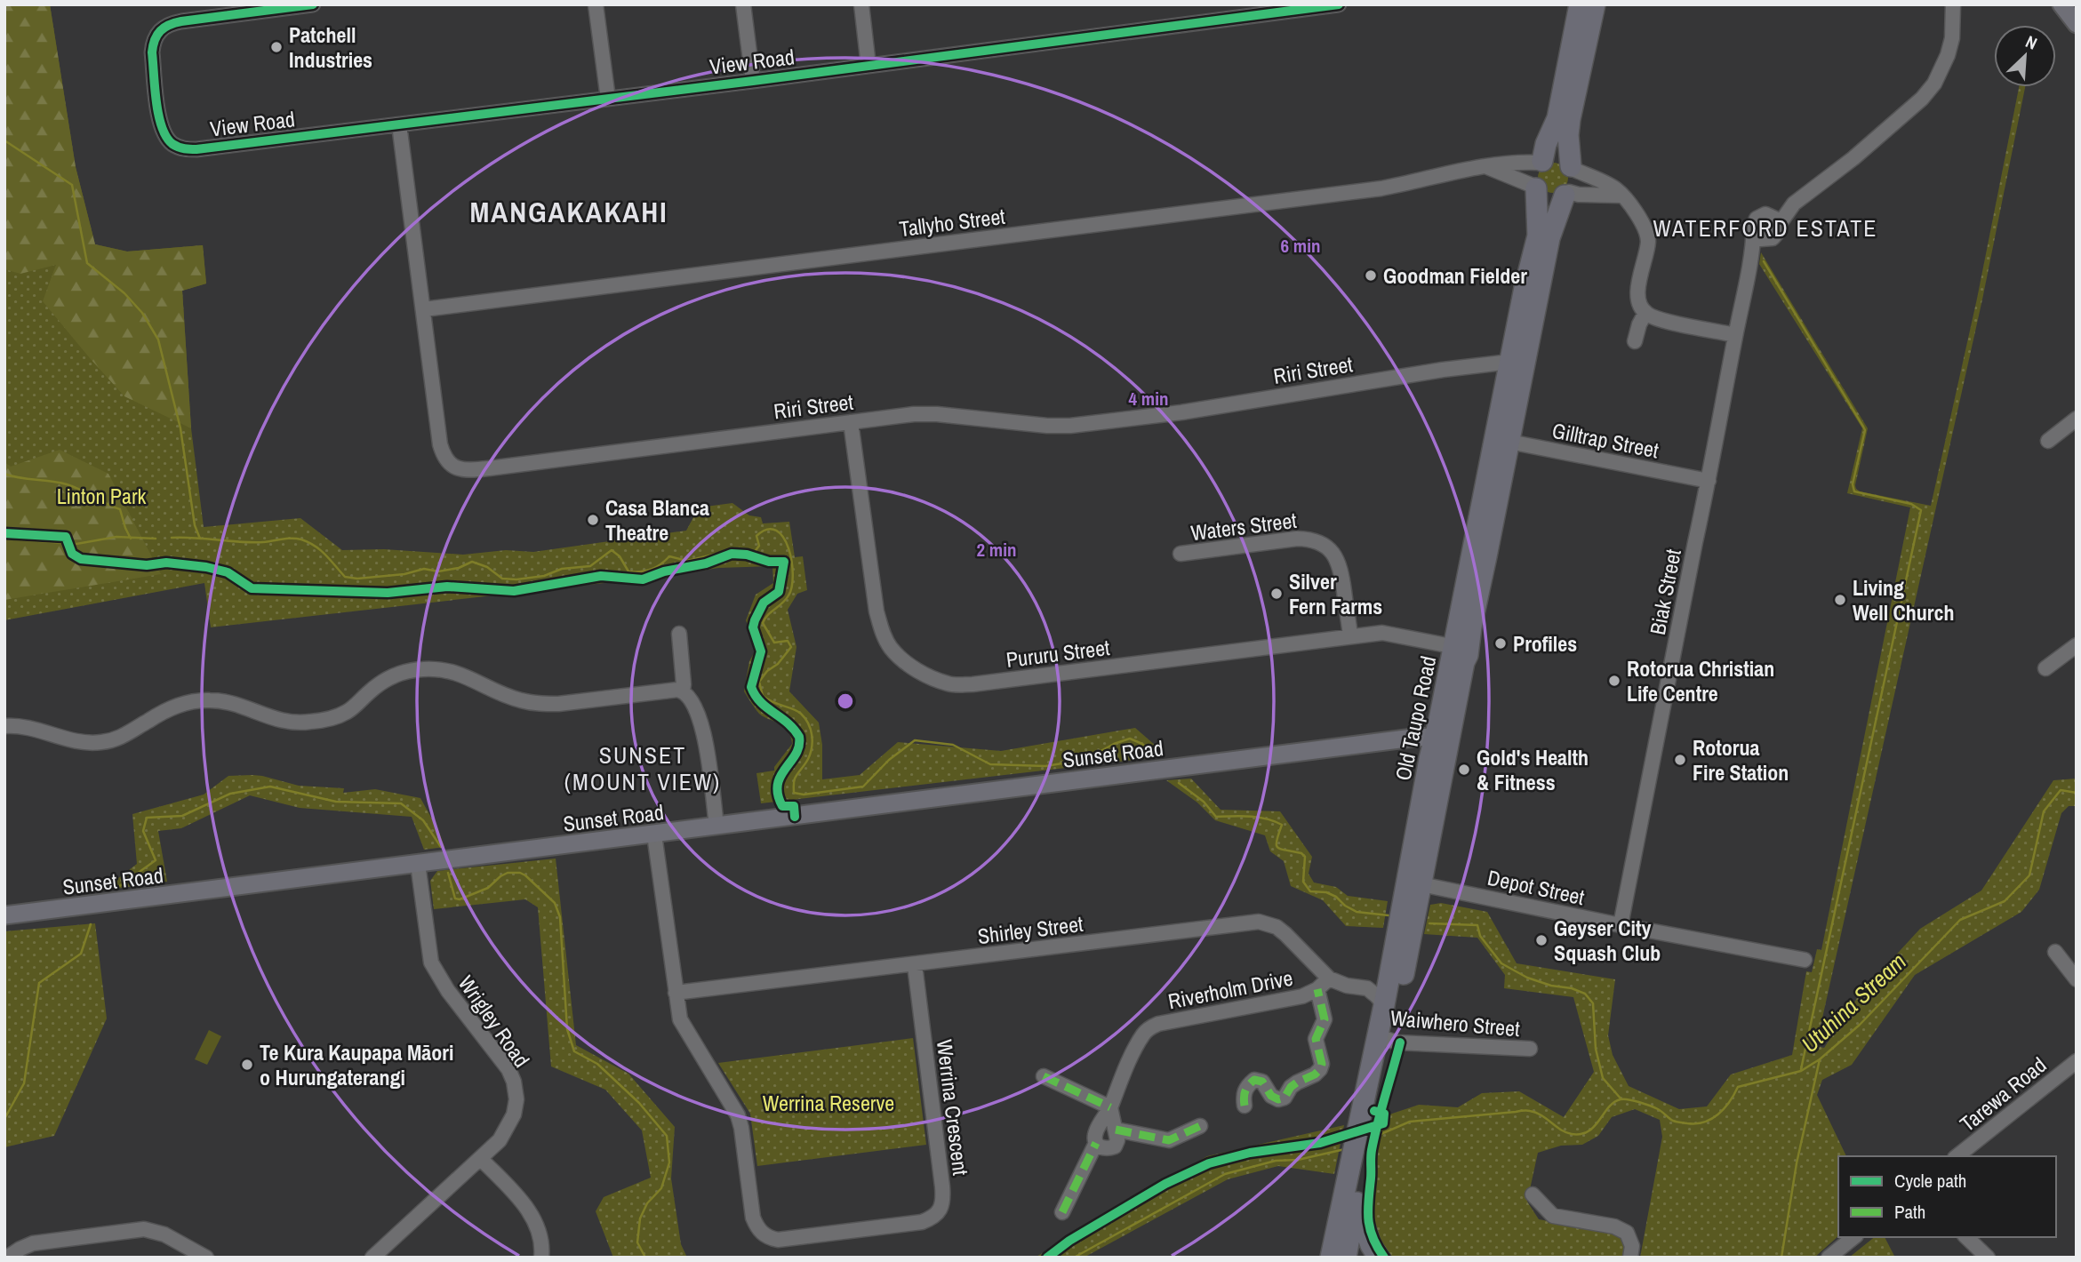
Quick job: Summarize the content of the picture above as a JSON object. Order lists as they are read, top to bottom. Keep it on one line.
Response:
{"streets":{"highway":["Old Taupo Road"],"main road":["Sunset Road"],"street":["View Road","Tallyho Street","Riri Street","Gilltrap Street","Waters Street","Biak Street","Pururu Street","Depot Street","Shirley Street","Riverholm Drive","Wrigley Road","Waiwhero Street","Tarewa Road","Werrina Crescent"]},"crossings":[["View Road","Riri Street"],["Tallyho Street","Riri Street"],["Tallyho Street","Old Taupo Road"],["Riri Street","Pururu Street"],["Riri Street","Old Taupo Road"],["Gilltrap Street","Biak Street"],["Gilltrap Street","Old Taupo Road"],["Waters Street","Pururu Street"],["Biak Street","Depot Street"],["Pururu Street","Old Taupo Road"],["Old Taupo Road","Sunset Road"],["Old Taupo Road","Depot Street"],["Old Taupo Road","Waiwhero Street"],["Sunset Road","Wrigley Road"],["Sunset Road","Werrina Crescent"],["Shirley Street","Riverholm Drive"],["Shirley Street","Werrina Crescent"]],"districts":["MANGAKAKAHI","WATERFORD ESTATE","SUNSET (MOUNT VIEW)"],"water":["Utuhina Stream"],"parks":["Linton Park","Werrina Reserve"],"places":["Patchell Industries","Goodman Fielder","Casa Blanca Theatre","Silver Fern Farms","Living Well Church","Profiles","Rotorua Christian Life Centre","Rotorua Fire Station","Gold's Health & Fitness","Geyser City Squash Club","Te Kura Kaupapa Māori o Hurungaterangi"],"legend":["Cycle path","Path"],"north":"top right","rings":["6 min","4 min","2 min"]}
